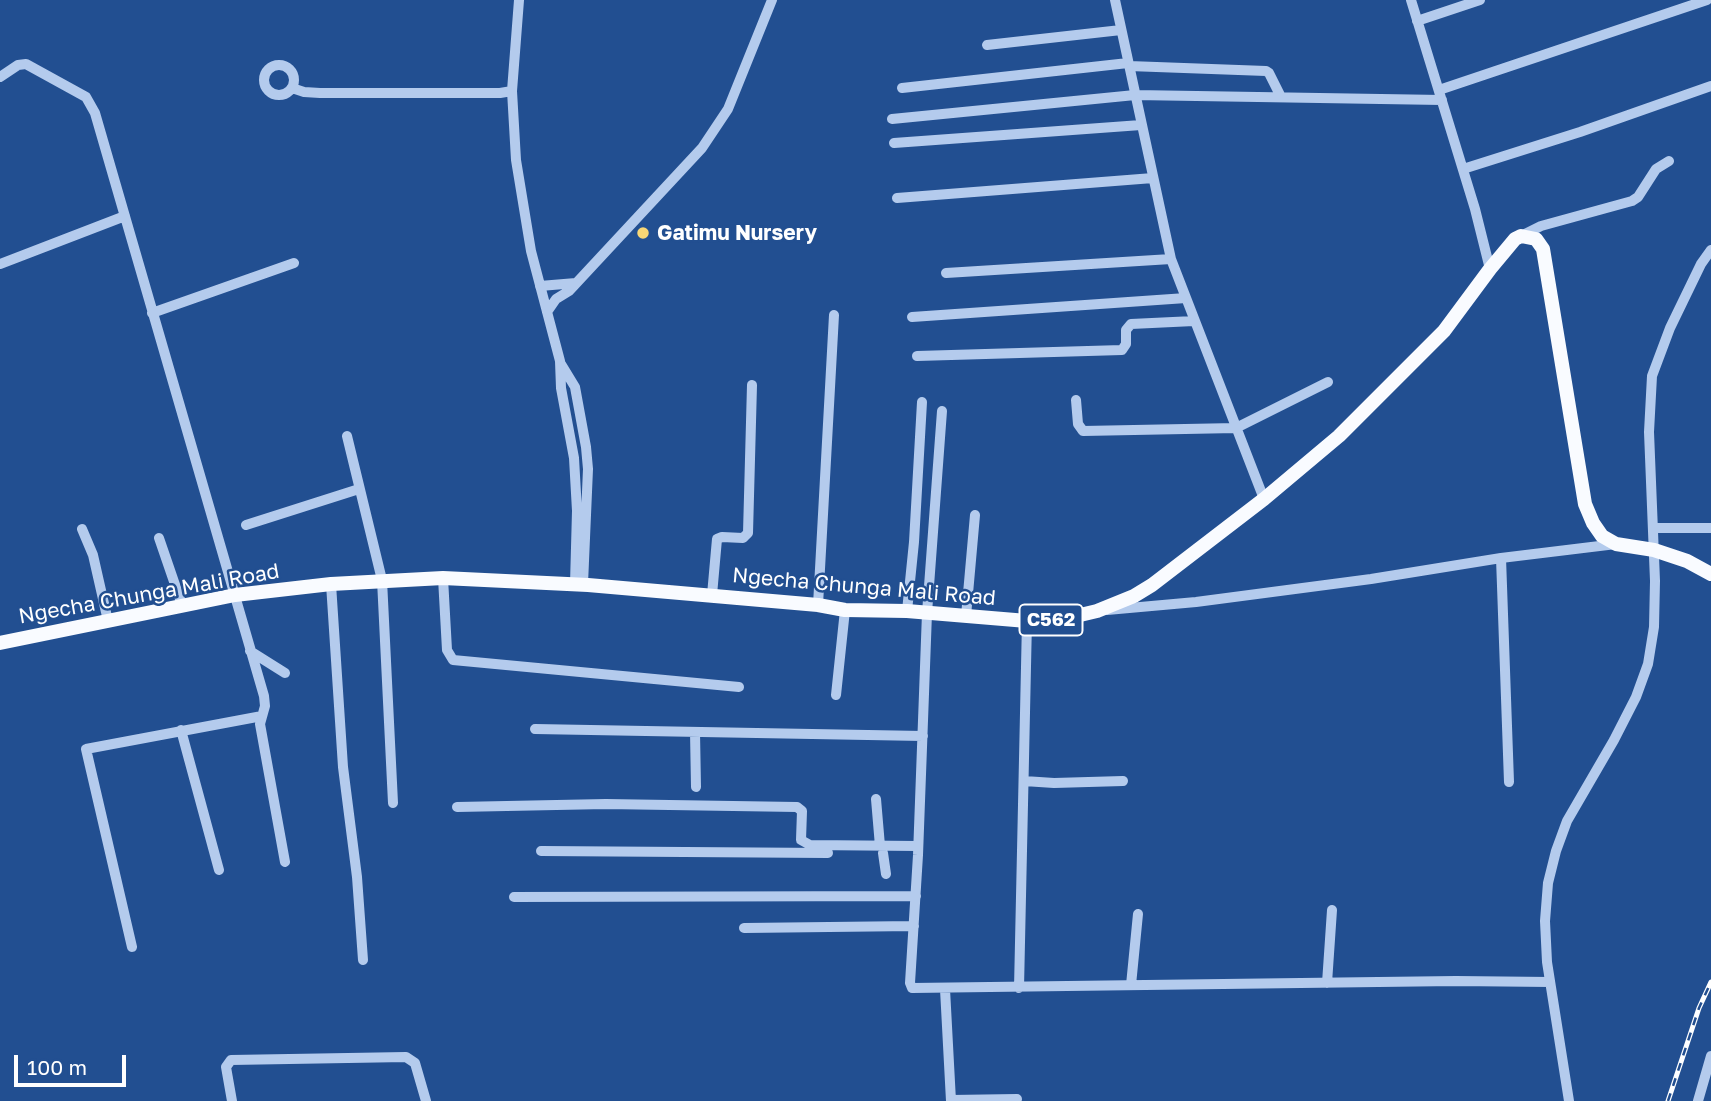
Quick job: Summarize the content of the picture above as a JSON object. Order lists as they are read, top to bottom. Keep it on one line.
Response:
{"streets":{"main road":["Ngecha Chunga Mali Road","C562"]},"places":["Gatimu Nursery"],"scale_bar":"100 m"}
